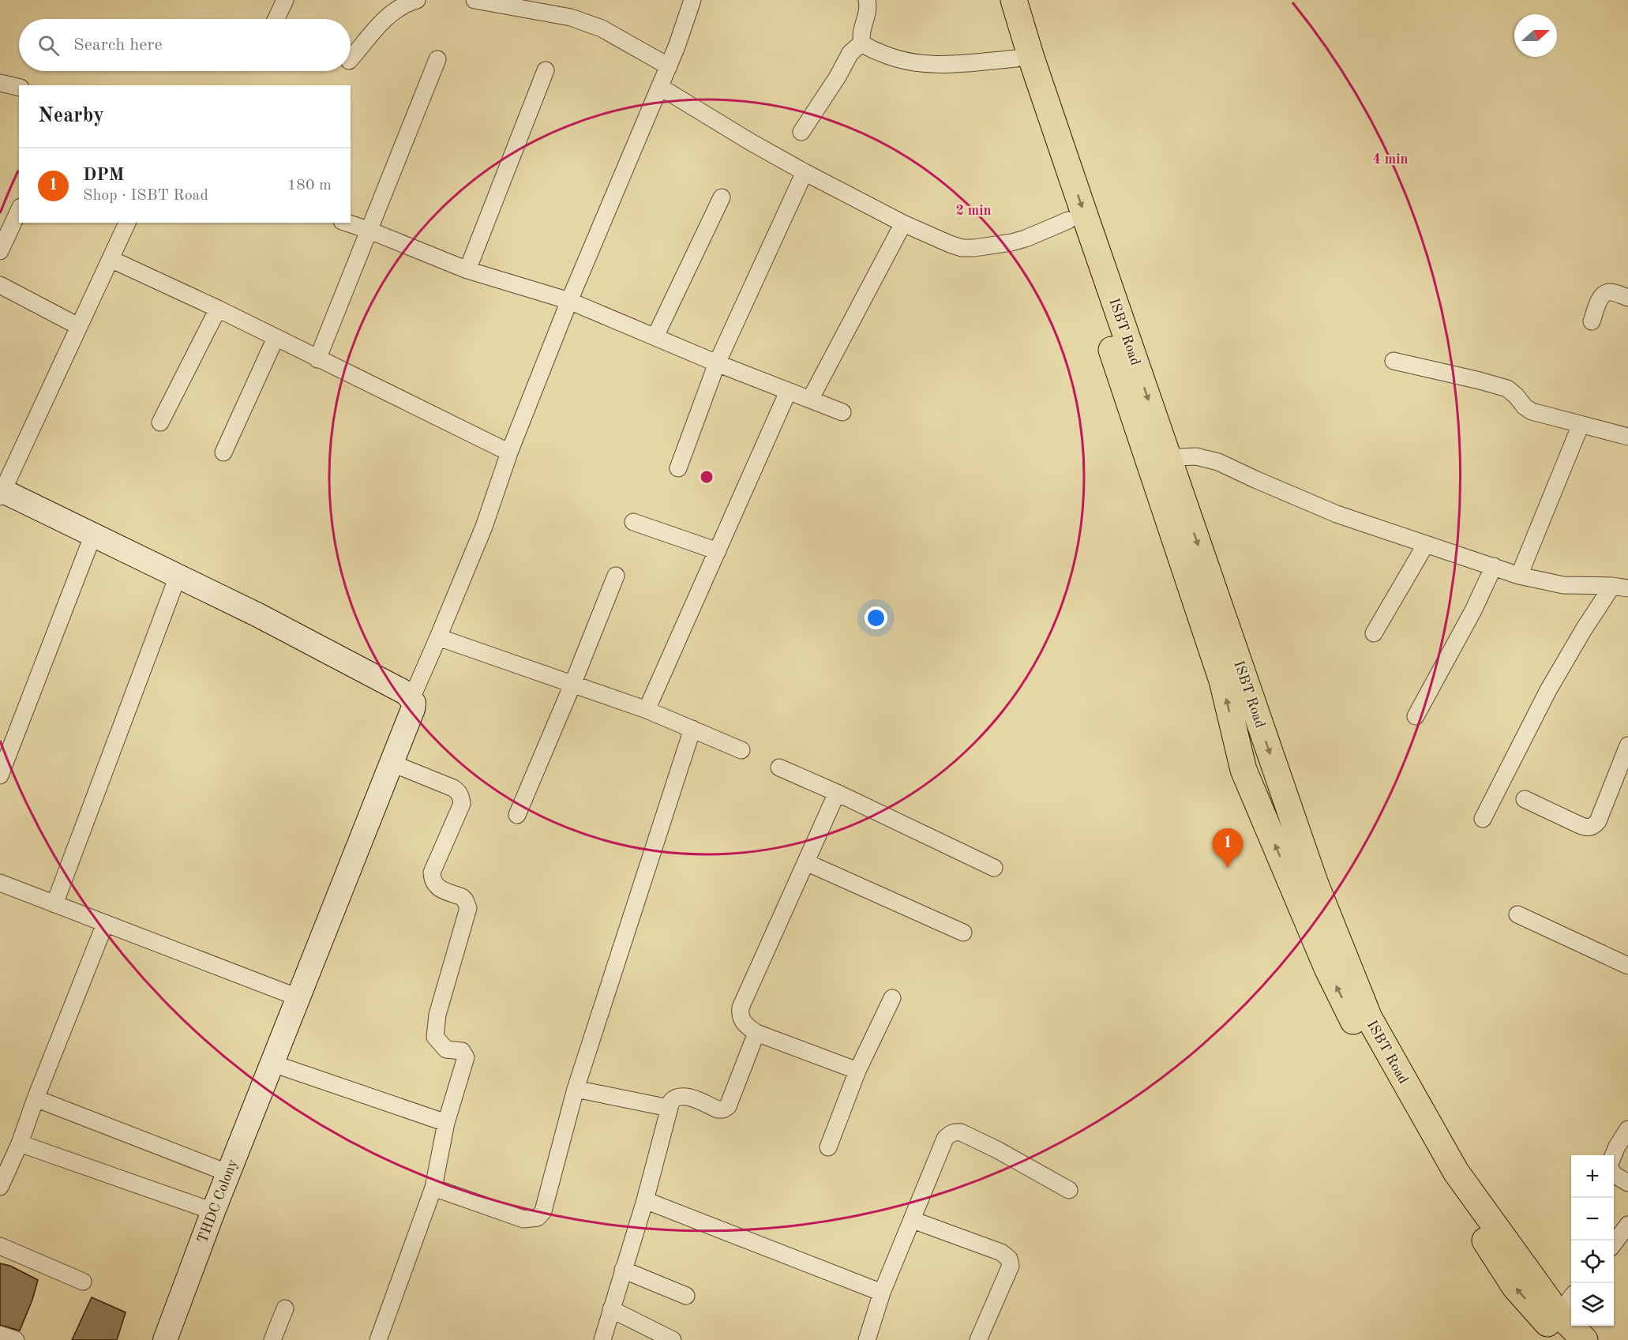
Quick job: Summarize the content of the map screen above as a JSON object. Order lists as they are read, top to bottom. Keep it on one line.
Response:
{"streets":{"highway":["ISBT Road"],"street":["THDC Colony"]},"north":"right","page":{"search":"Search here","heading":"Nearby","list":[{"mark":"1","name":"DPM","note":"Shop · ISBT Road","value":"180 m"}],"pins":"1","map_buttons":["+","−"]},"rings":["4 min","2 min"]}
